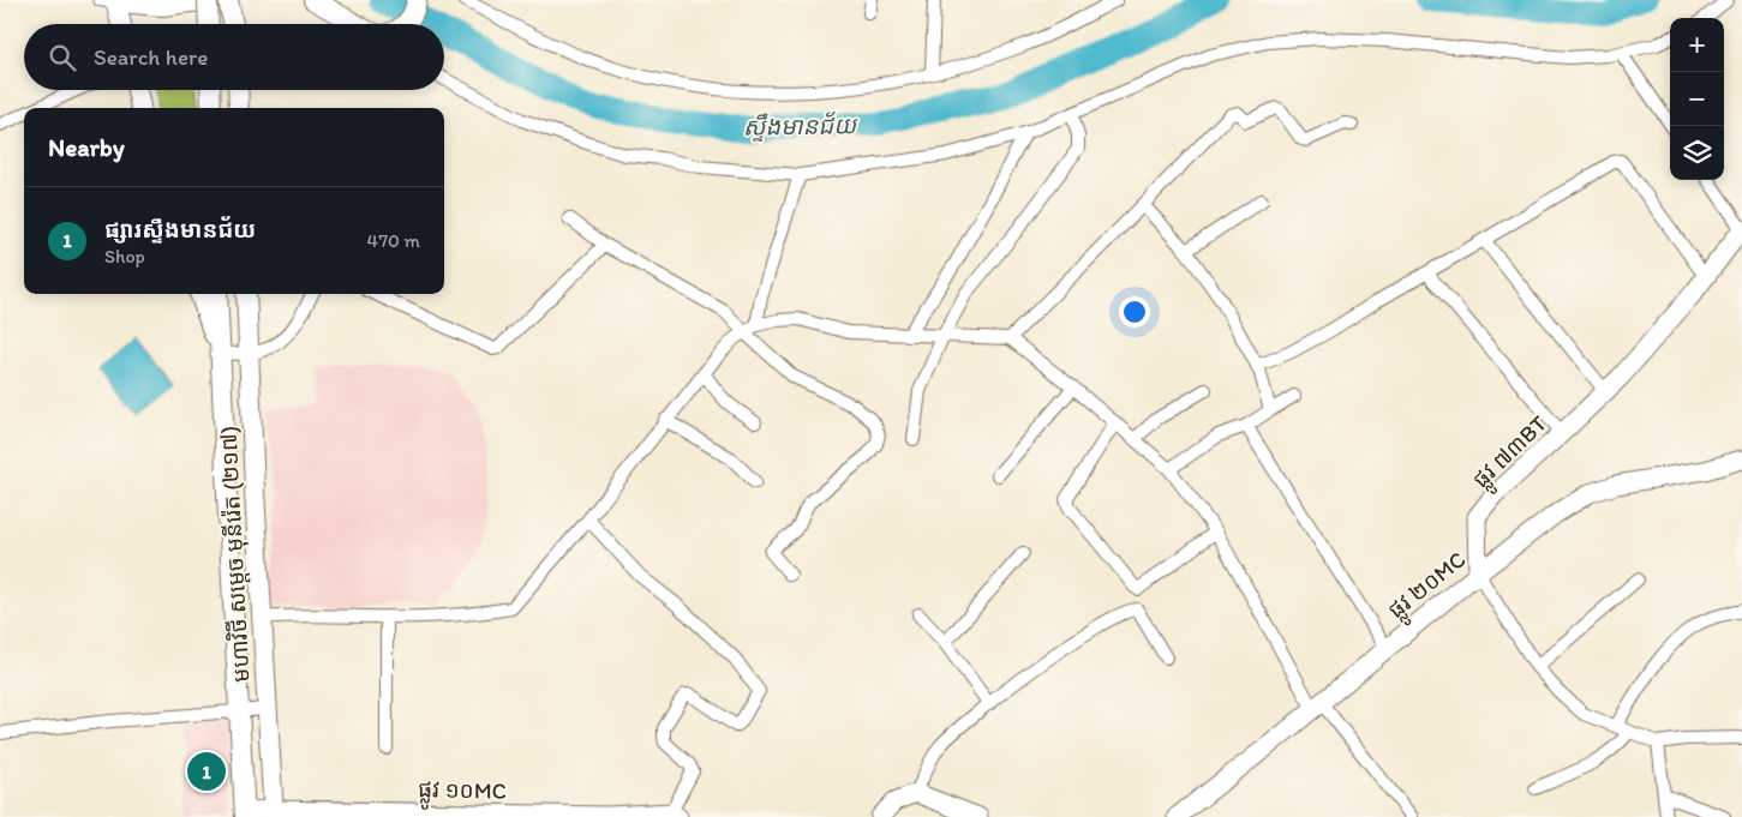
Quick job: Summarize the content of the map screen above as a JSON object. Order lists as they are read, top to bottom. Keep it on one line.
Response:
{"streets":{"main road":["មហាវិថី សម្តេច មុនីរ៉េត (២១៧)"],"street":["ផ្លូវ ៧៣BT","ផ្លូវ ២០MC","ផ្លូវ ១០MC"]},"crossings":[["ផ្លូវ ៧៣BT","ផ្លូវ ២០MC"],["មហាវិថី សម្តេច មុនីរ៉េត (២១៧)","ផ្លូវ ១០MC"]],"water":["ស្ទឹងមានជ័យ"],"page":{"map_buttons":["+","−"],"search":"Search here","heading":"Nearby","list":[{"mark":"1","name":"ផ្សារស្ទឹងមានជ័យ","note":"Shop","value":"470 m"}],"pins":"1"}}
